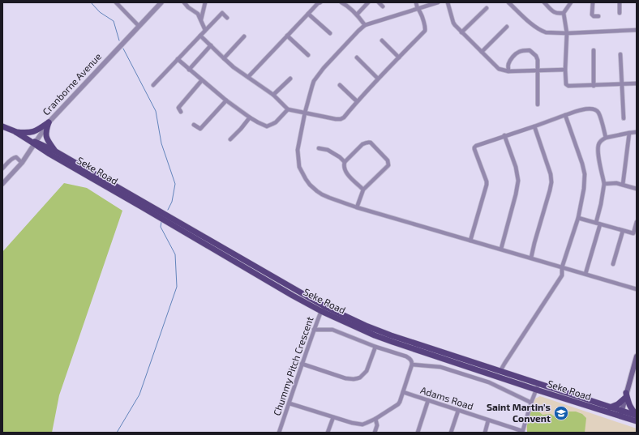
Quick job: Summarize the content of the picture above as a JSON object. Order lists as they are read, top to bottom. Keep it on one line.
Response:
{"streets":{"main road":["Seke Road"],"street":["Cranborne Avenue","Chummy Pitch Crescent","Adams Road"]},"crossings":[["Cranborne Avenue","Seke Road"],["Seke Road","Chummy Pitch Crescent"]],"places":{"school or university":["Saint Martin's Convent"]}}
